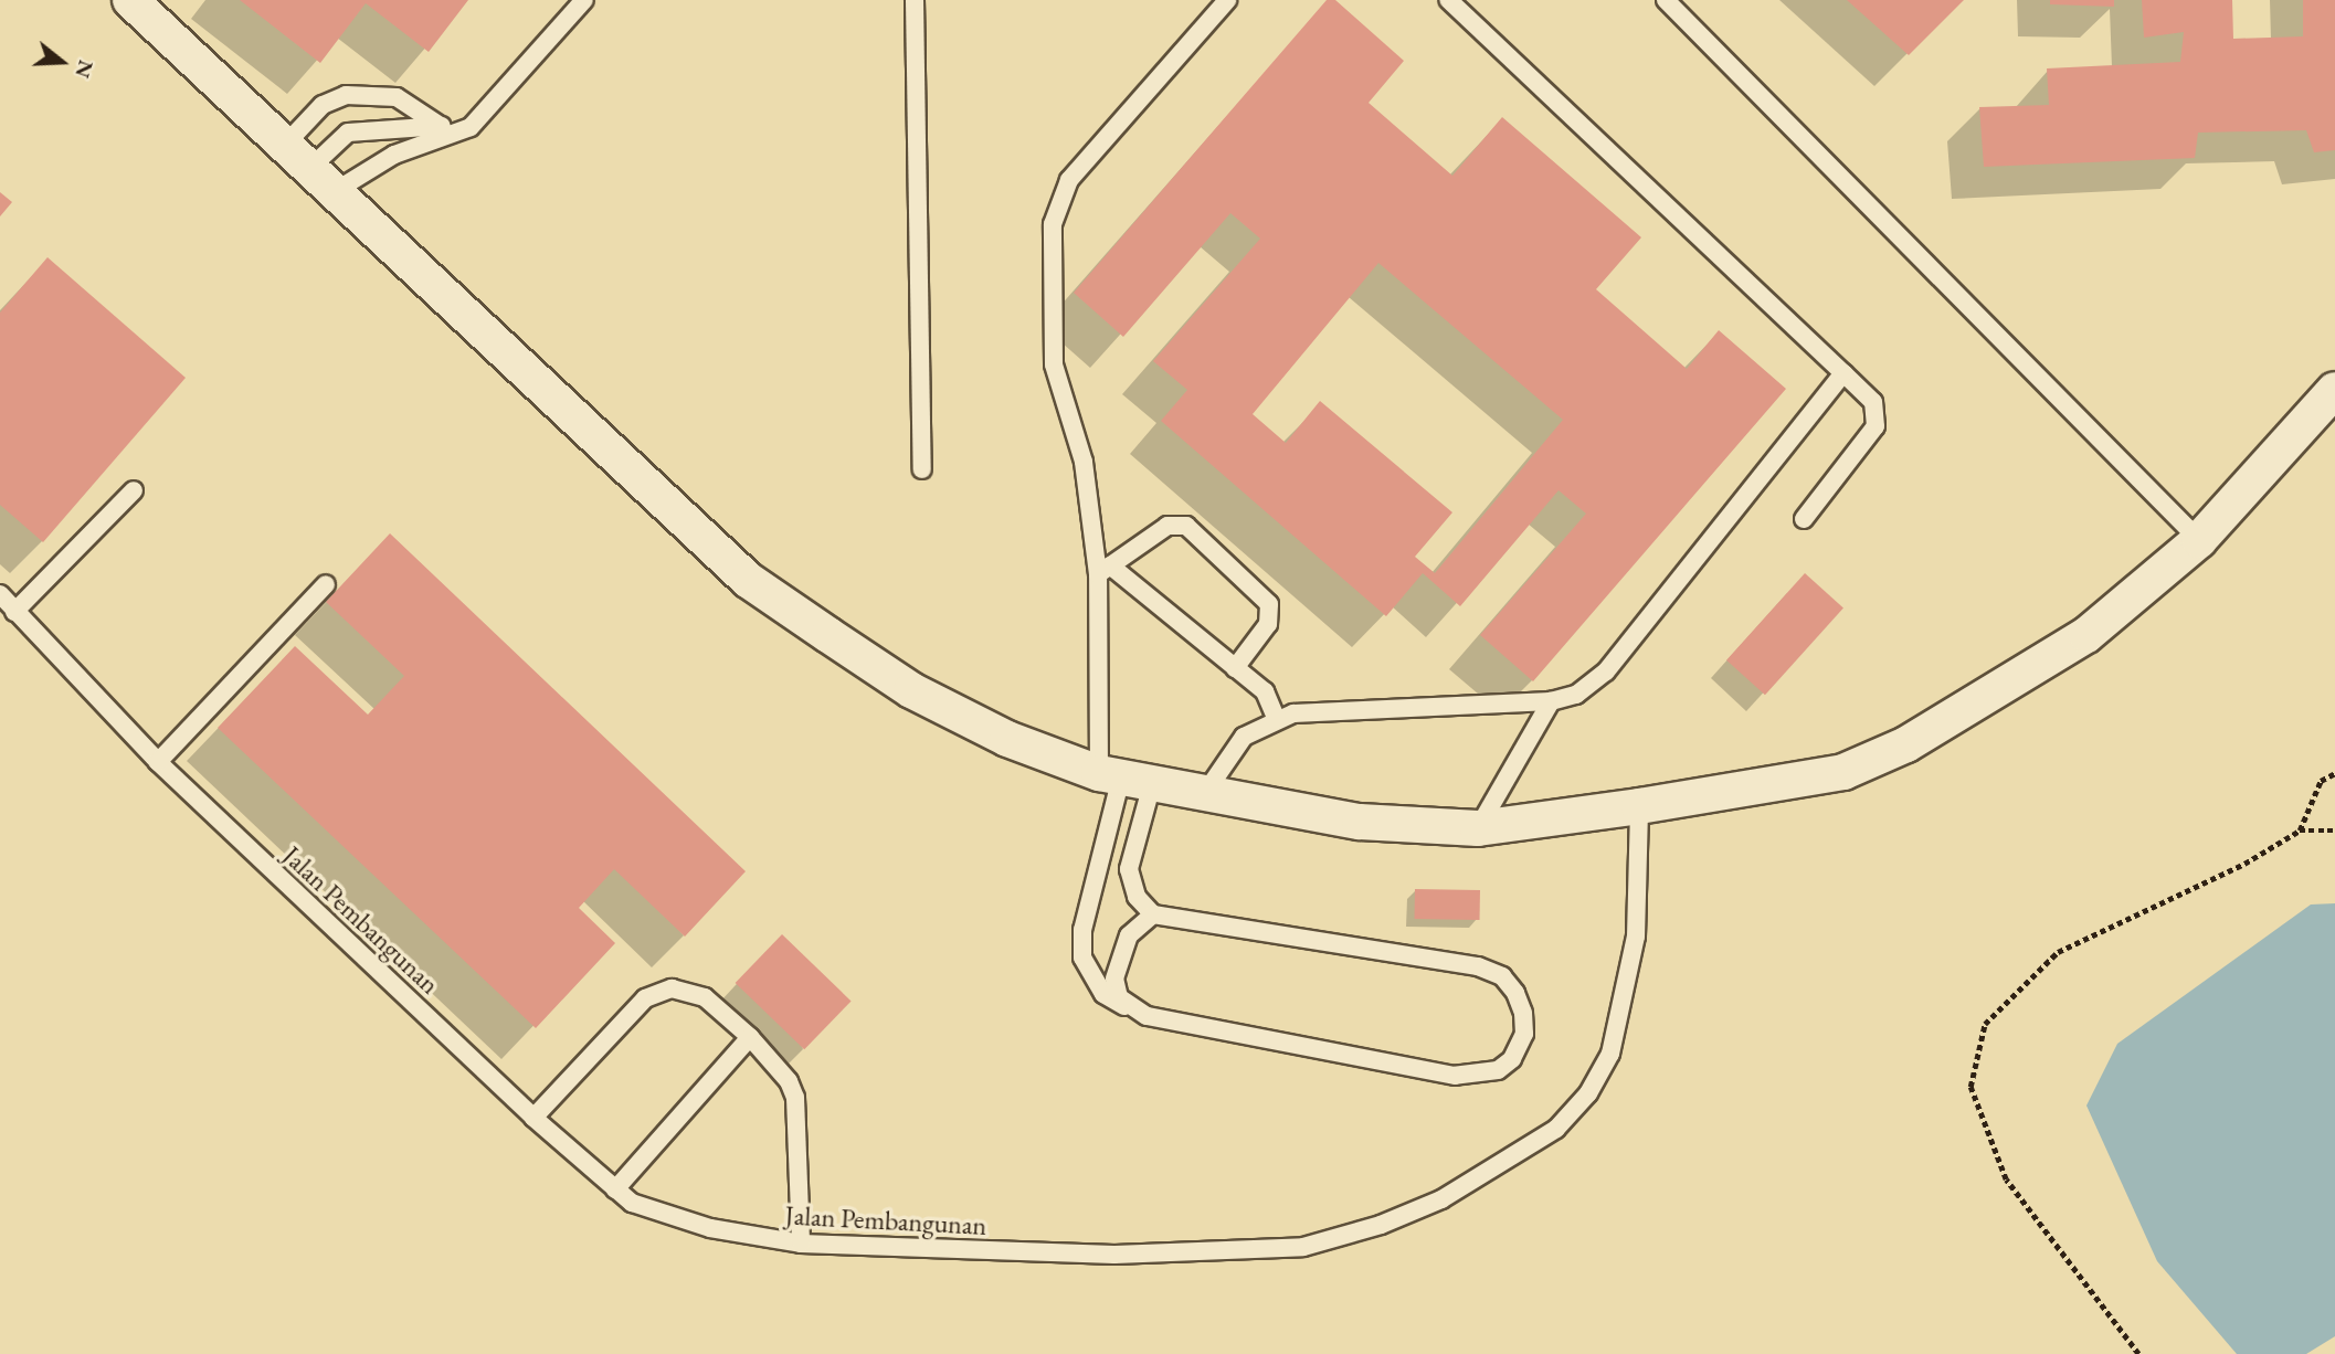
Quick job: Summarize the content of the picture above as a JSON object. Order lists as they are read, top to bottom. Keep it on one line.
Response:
{"streets":{"lane":["Jalan Pembangunan"]},"north":"right"}
